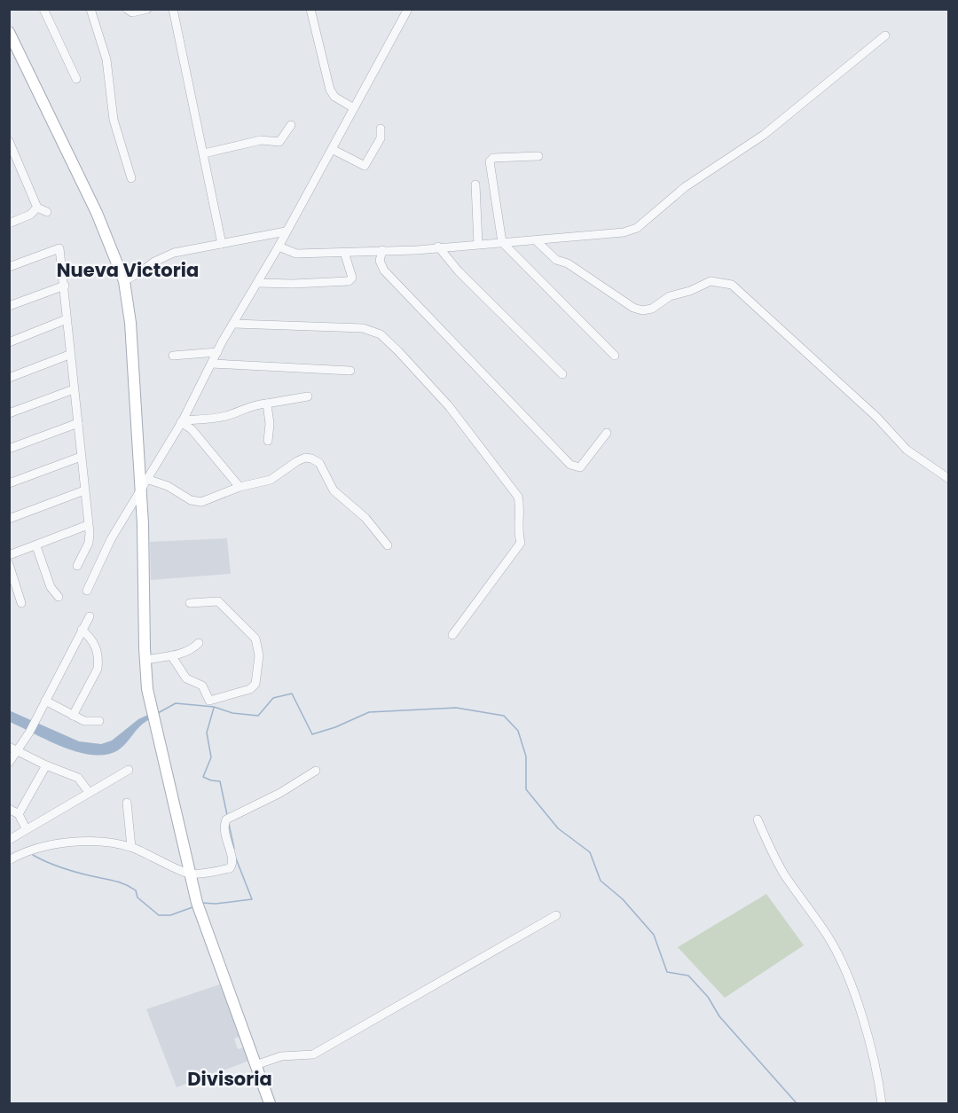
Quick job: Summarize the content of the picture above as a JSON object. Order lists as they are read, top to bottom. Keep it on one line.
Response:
{"districts":["Nueva Victoria","Divisoria"]}
